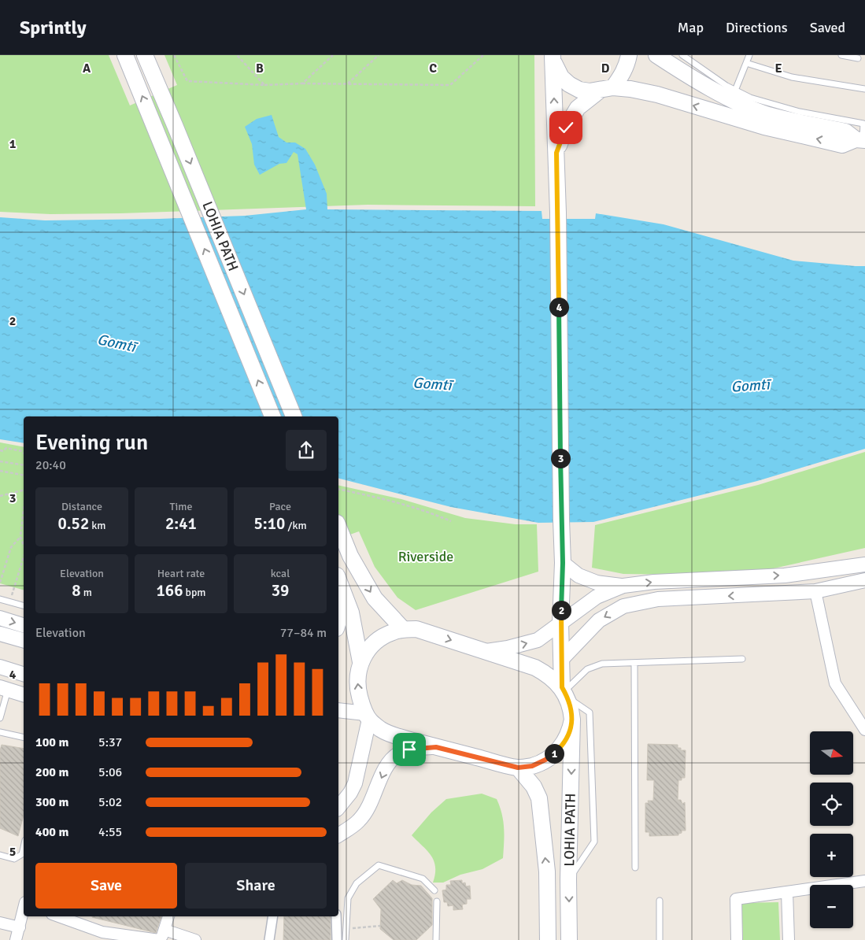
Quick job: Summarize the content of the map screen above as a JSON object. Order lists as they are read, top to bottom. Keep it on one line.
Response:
{"streets":{"main road":["LOHIA PATH"]},"water":["Gomtī"],"parks":["Riverside"],"north":"right","page":{"header":"Sprintly","nav":["Map","Directions","Saved"],"pins":["4","3","2","1"],"heading":["Evening run","20:40"],"stats":[["Distance","0.52 km"],["Time","2:41"],["Pace","5:10 /km"],["Elevation","8 m"],["Heart rate","166 bpm"],["kcal","39"]],"chart":["Elevation","77–84 m"],"list":[{"name":"100 m","note":"5:37"},{"name":"200 m","note":"5:06"},{"name":"300 m","note":"5:02"},{"name":"400 m","note":"4:55"}],"map_buttons":["+","−"],"buttons":["Save","Share"]},"grid":{"columns":["A","B","C","D","E"],"rows":["1","2","3","4","5"]}}
